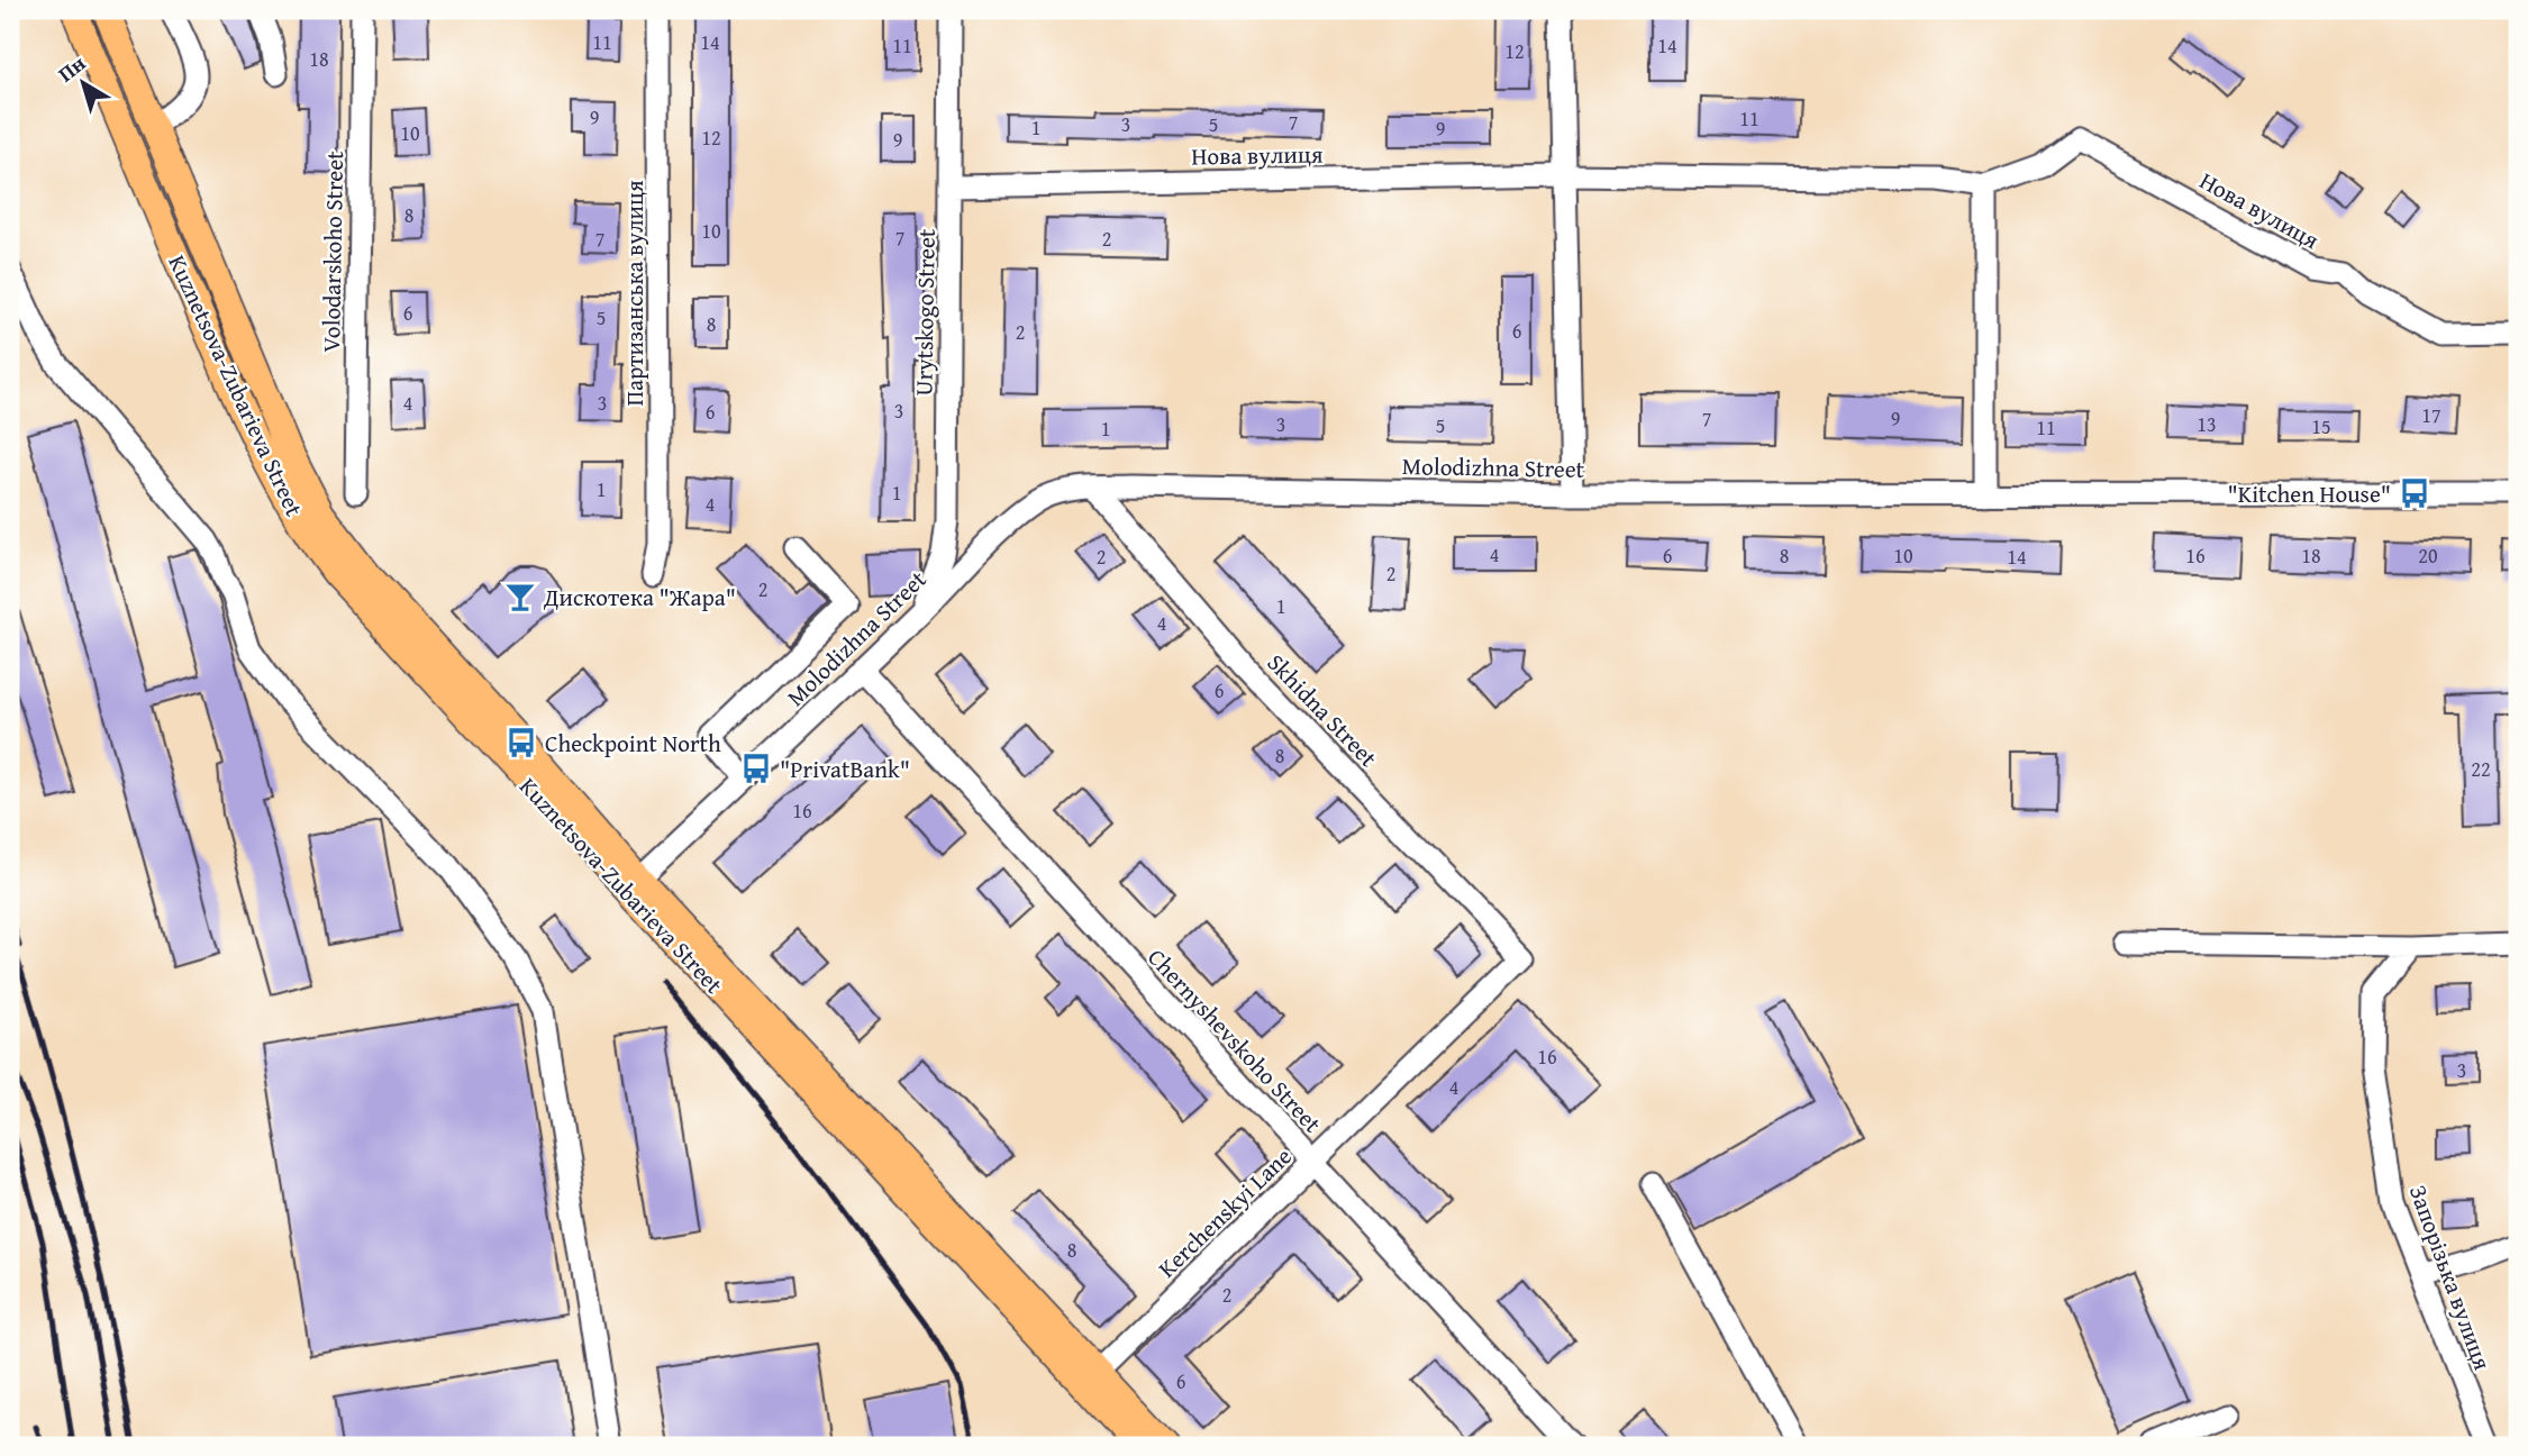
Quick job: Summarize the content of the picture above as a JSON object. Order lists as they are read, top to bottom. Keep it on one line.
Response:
{"streets":{"main road":["Kuznetsova-Zubarieva Street"],"street":["Нова вулиця","Volodarskoho Street","Партизанська вулиця","Urytskogo Street","Molodizhna Street","Skhidna Street","Chernyshevskoho Street","Kerchenskyi Lane","Запорізька вулиця"]},"crossings":[["Нова вулиця","Urytskogo Street"],["Urytskogo Street","Molodizhna Street"],["Kuznetsova-Zubarieva Street","Molodizhna Street"],["Kuznetsova-Zubarieva Street","Kerchenskyi Lane"],["Molodizhna Street","Skhidna Street"],["Molodizhna Street","Chernyshevskoho Street"],["Skhidna Street","Kerchenskyi Lane"],["Chernyshevskoho Street","Kerchenskyi Lane"]],"places":{"bus stop":["\"Kitchen House\"","Checkpoint North","\"PrivatBank\""],"bar":["Дискотека \"Жара\""]},"house_numbers":["11","14","11","14","12","18","9","11","7","3","5","1","9","10","12","9","8","10","7","7","2","6","5","8","6","2","4","3","3","6","17","7","9","3","13","5","15","11","1","1","1","4","4","6","8","10","16","18","20","2","14","2","2","1","4","6","8","22","16","16","3","4","8","2","6"],"north":"top left"}
